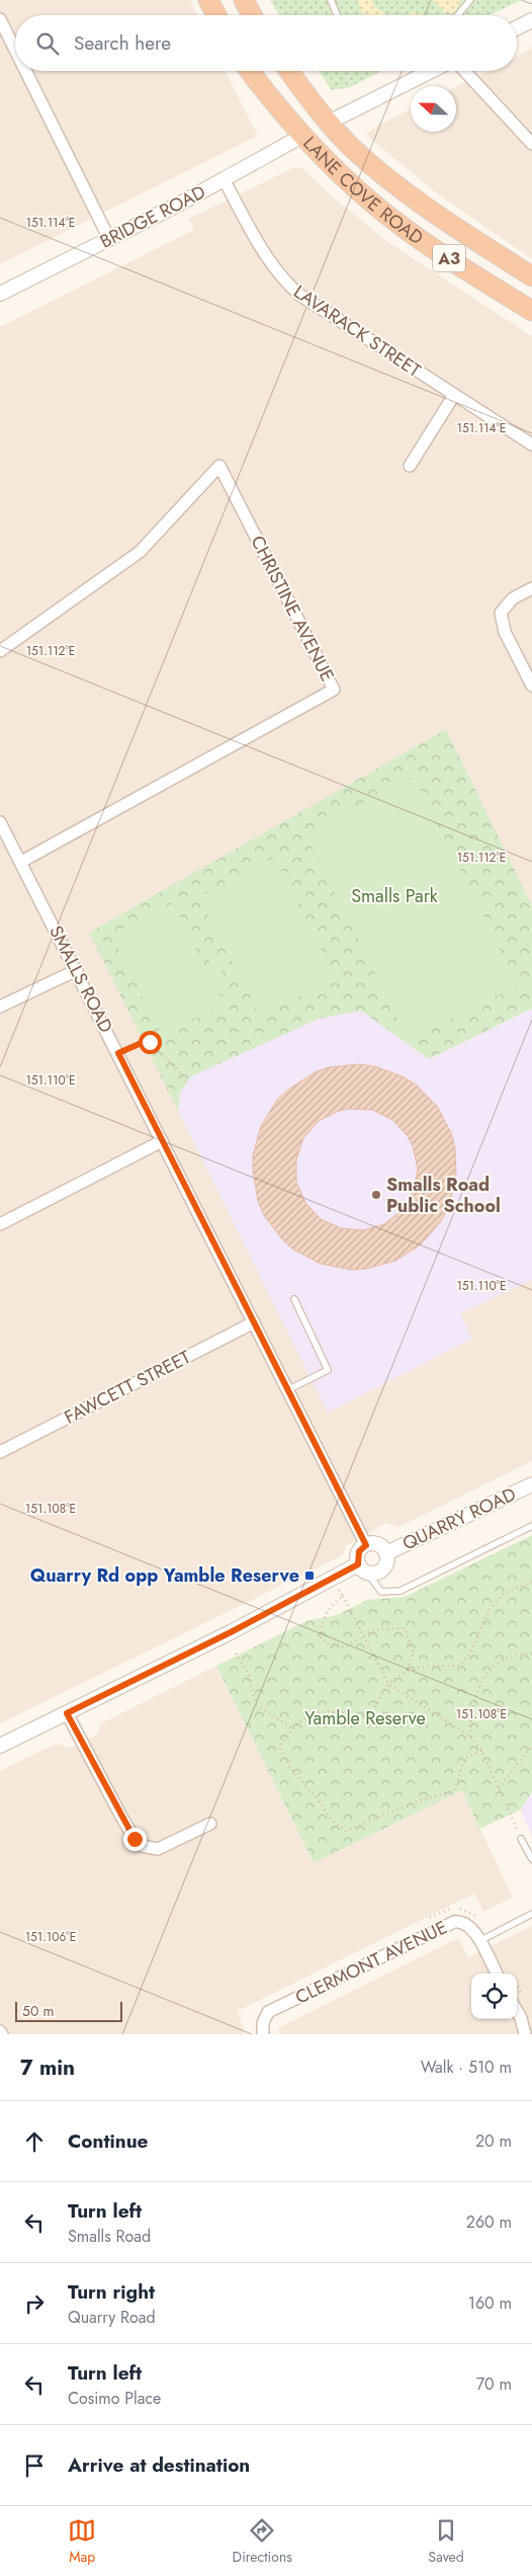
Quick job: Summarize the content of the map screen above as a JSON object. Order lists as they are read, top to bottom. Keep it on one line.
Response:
{"streets":{"highway":["LANE COVE ROAD","A3"],"street":["BRIDGE ROAD","LAVARACK STREET","CHRISTINE AVENUE","SMALLS ROAD","FAWCETT STREET","QUARRY ROAD","CLERMONT AVENUE"]},"crossings":[["LANE COVE ROAD","BRIDGE ROAD"],["BRIDGE ROAD","LAVARACK STREET"],["CHRISTINE AVENUE","SMALLS ROAD"],["SMALLS ROAD","FAWCETT STREET"],["SMALLS ROAD","QUARRY ROAD"]],"parks":["Smalls Park","Yamble Reserve"],"places":{"other":["Smalls Road Public School"],"transit":["Quarry Rd opp Yamble Reserve"]},"scale_bar":"50 m","north":"left","page":{"search":"Search here","scale":"50 m","heading":["7 min","Walk · 510 m"],"list":[["Continue","20 m"],["Turn left","Smalls Road","260 m"],["Turn right","Quarry Road","160 m"],["Turn left","Cosimo Place","70 m"],"Arrive at destination"],"nav":["Map","Directions","Saved"]},"coordinates":["151.114°E","151.112°E","151.110°E","151.108°E","151.106°E"]}
